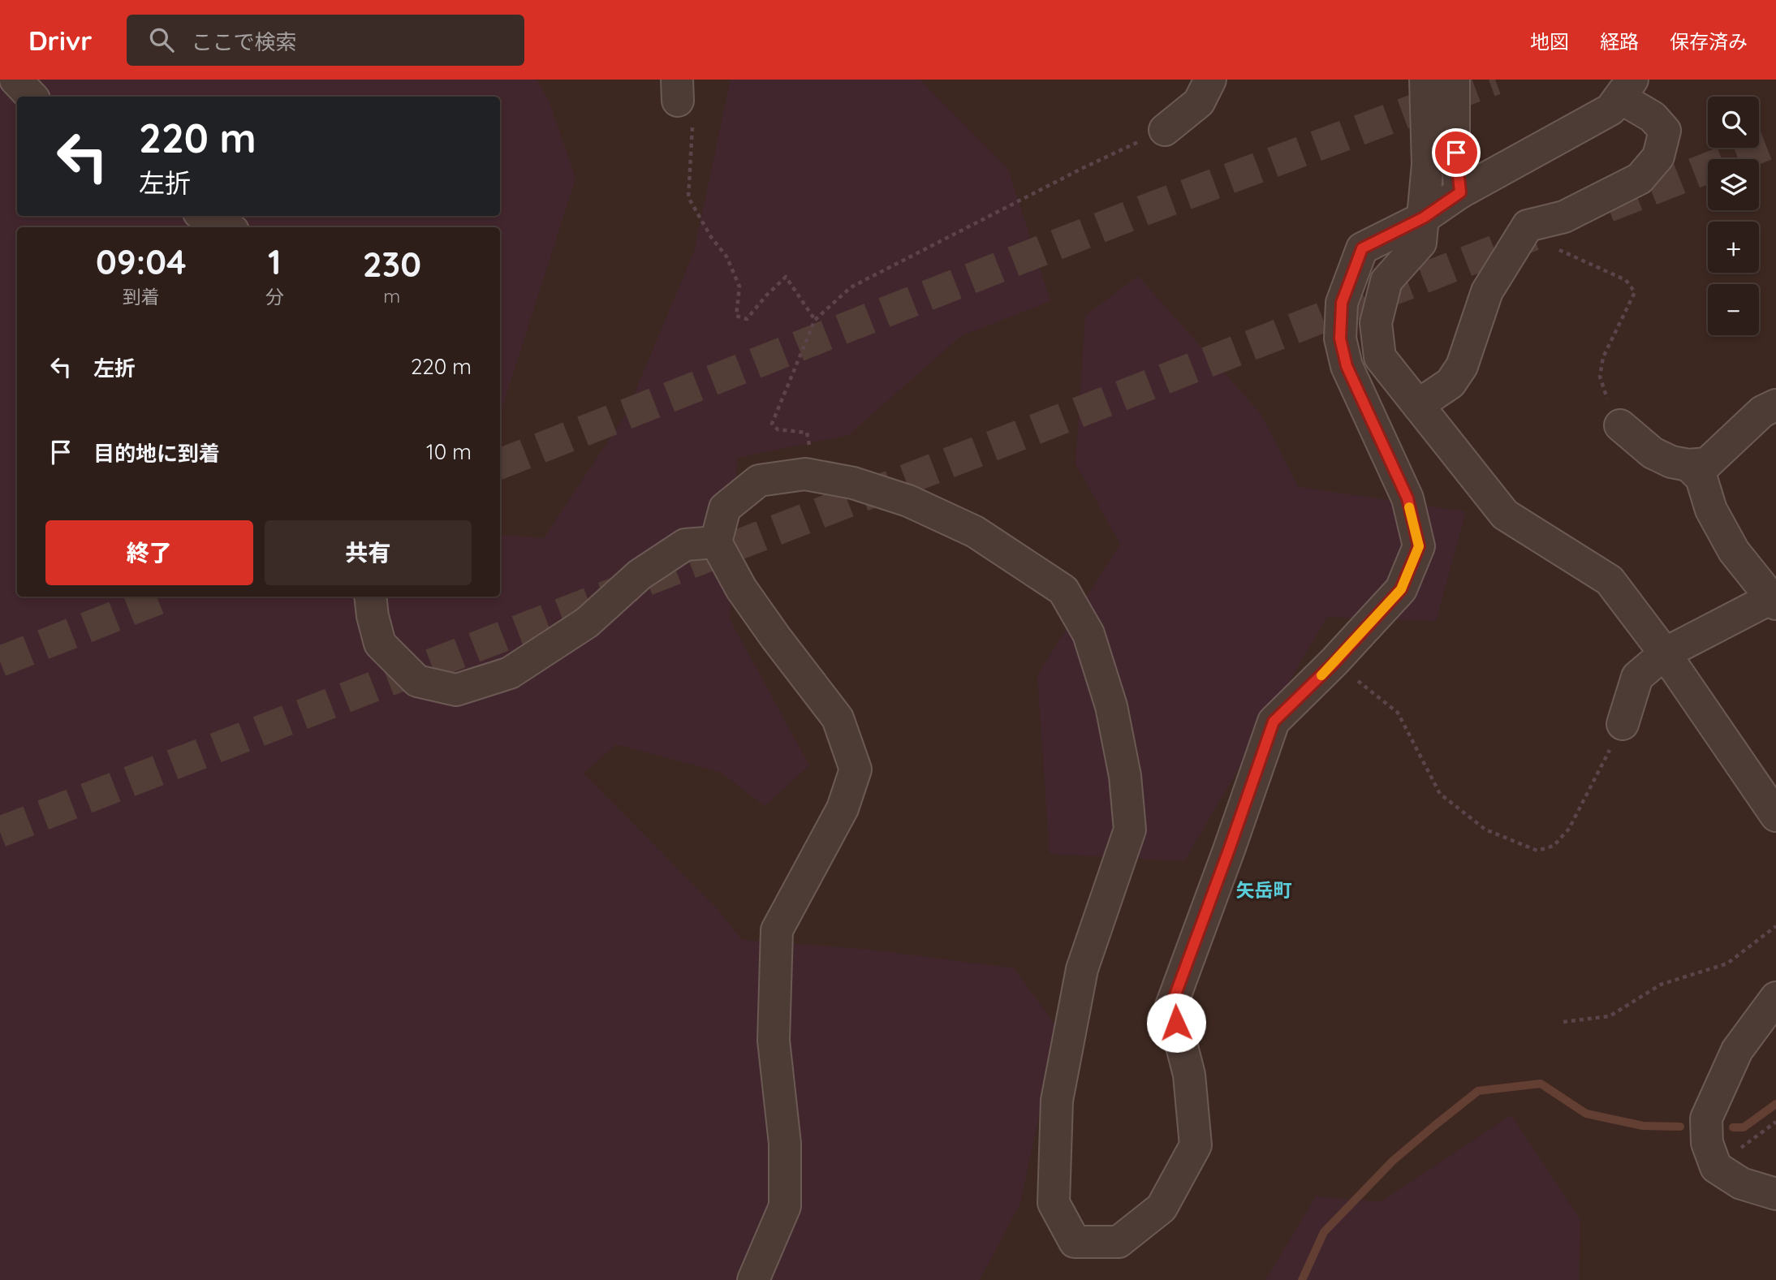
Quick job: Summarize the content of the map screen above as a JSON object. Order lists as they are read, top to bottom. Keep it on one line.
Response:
{"districts":["矢岳町"],"page":{"header":"Drivr","search":"ここで検索","nav":["地図","経路","保存済み"],"map_buttons":["+","−"],"turn":["220 m","左折"],"eta":["09:04","到着","1","分","230","m"],"list":[{"name":"左折","value":"220 m"},{"name":"目的地に到着","value":"10 m"}],"buttons":["終了","共有"]}}
